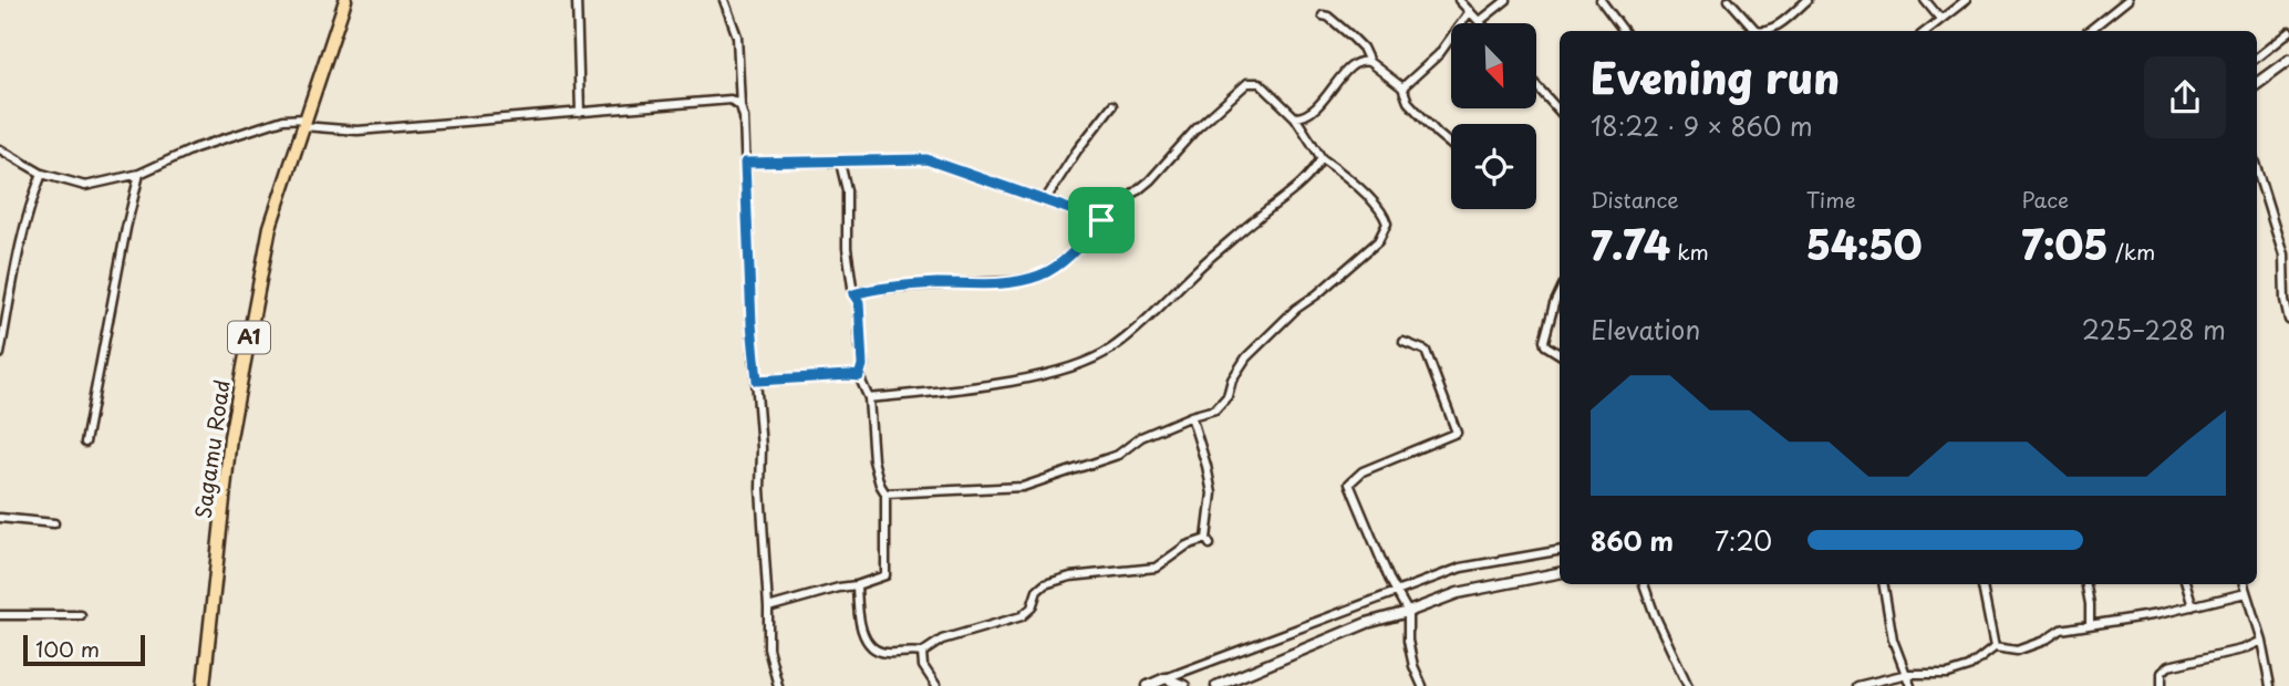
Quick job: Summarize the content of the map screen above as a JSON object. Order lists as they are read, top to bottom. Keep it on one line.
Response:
{"streets":{"highway":["A1","Sagamu Road"]},"scale_bar":"100 m","north":"bottom right","page":{"heading":["Evening run","18:22 · 9 × 860 m"],"stats":[["Distance","7.74 km"],["Time","54:50"],["Pace","7:05 /km"]],"chart":["Elevation","225–228 m"],"list":[{"name":"860 m","note":"7:20"}],"scale":"100 m"}}
